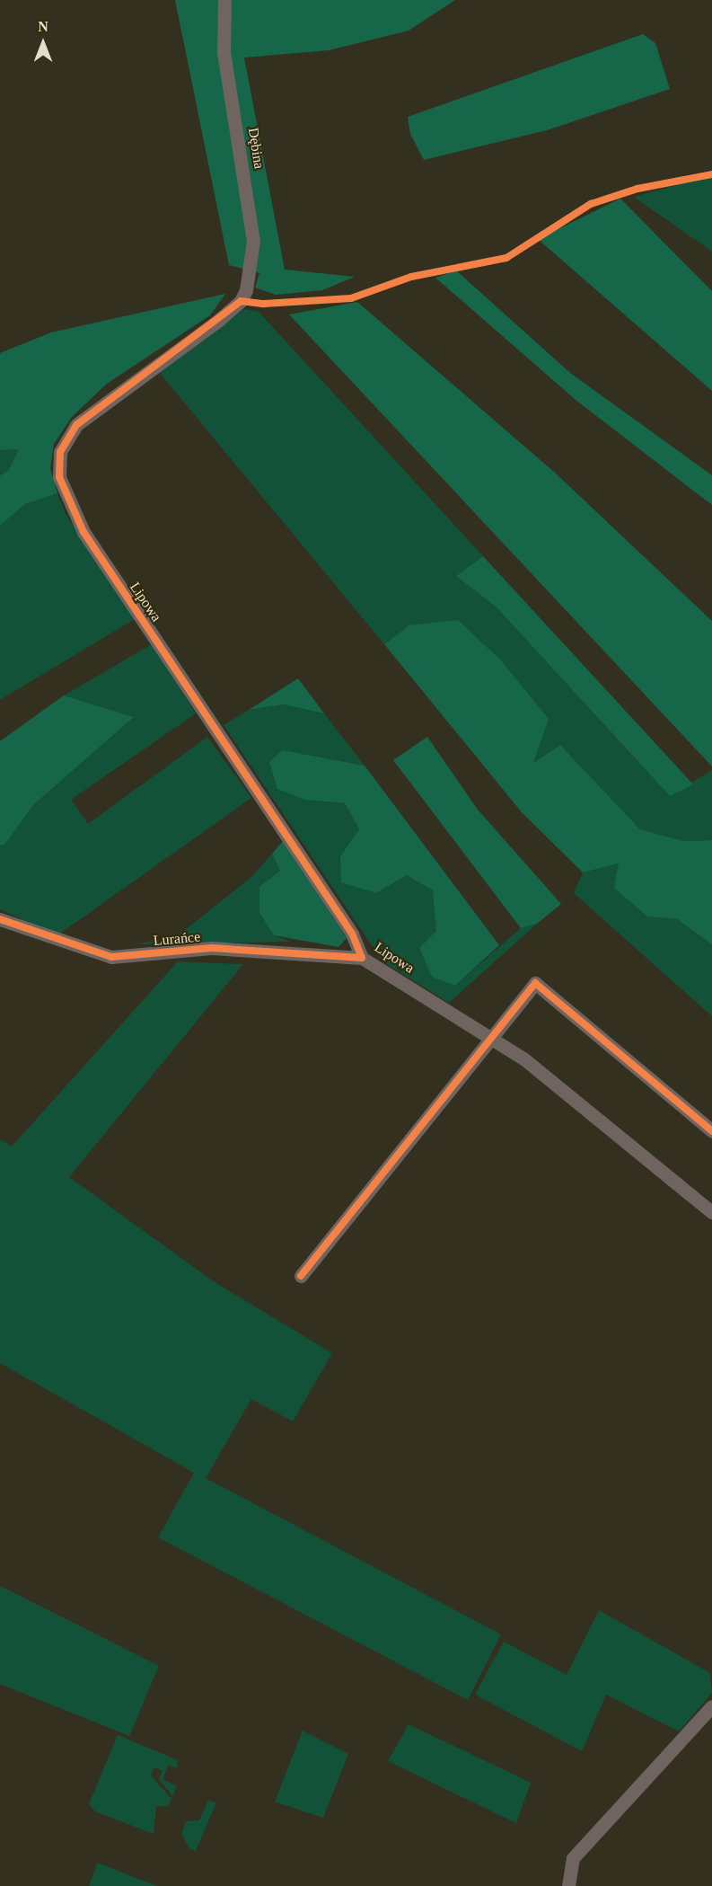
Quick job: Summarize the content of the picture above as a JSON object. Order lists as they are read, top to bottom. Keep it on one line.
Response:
{"streets":{"street":["Dębina","Lipowa","Lurańce"]},"crossings":[["Dębina","Lipowa"],["Lipowa","Lurańce"]],"north":"top"}
